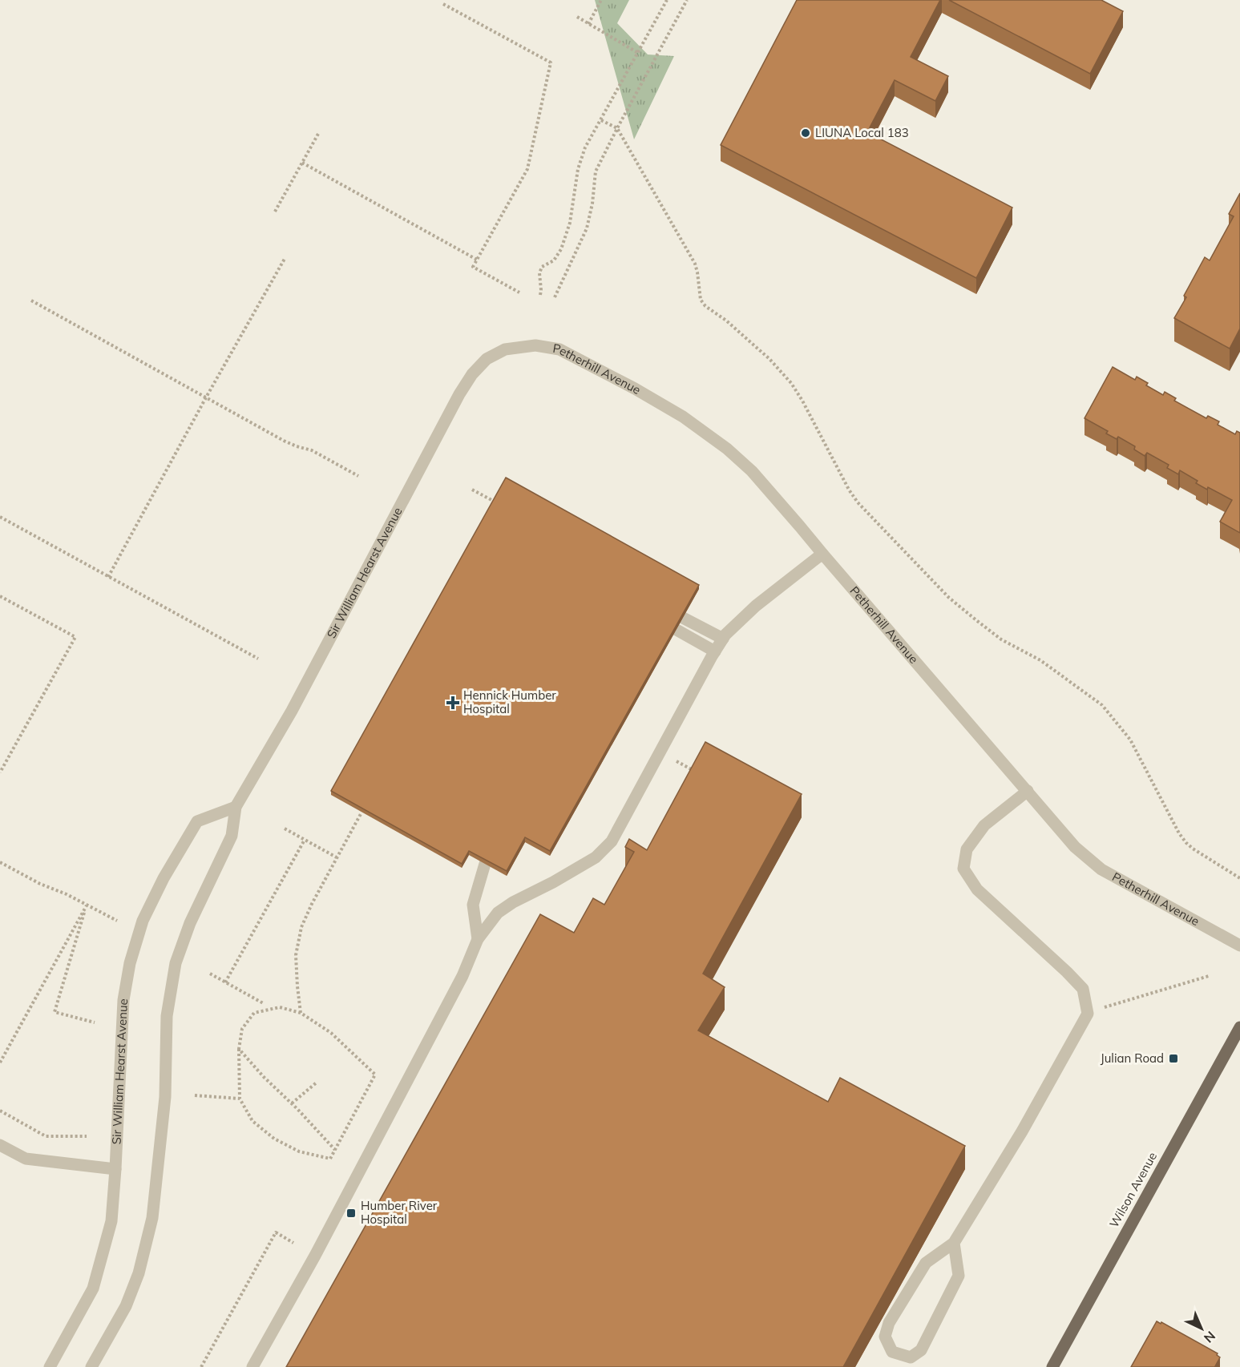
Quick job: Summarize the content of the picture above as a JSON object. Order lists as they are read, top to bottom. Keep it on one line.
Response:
{"streets":{"main road":["Wilson Avenue"],"lane":["Petherhill Avenue","Sir William Hearst Avenue"]},"crossings":[["Petherhill Avenue","Sir William Hearst Avenue"]],"places":{"other":["LIUNA Local 183"],"health":["Hennick Humber Hospital"],"transit":["Julian Road","Humber River Hospital"]},"north":"bottom right"}
